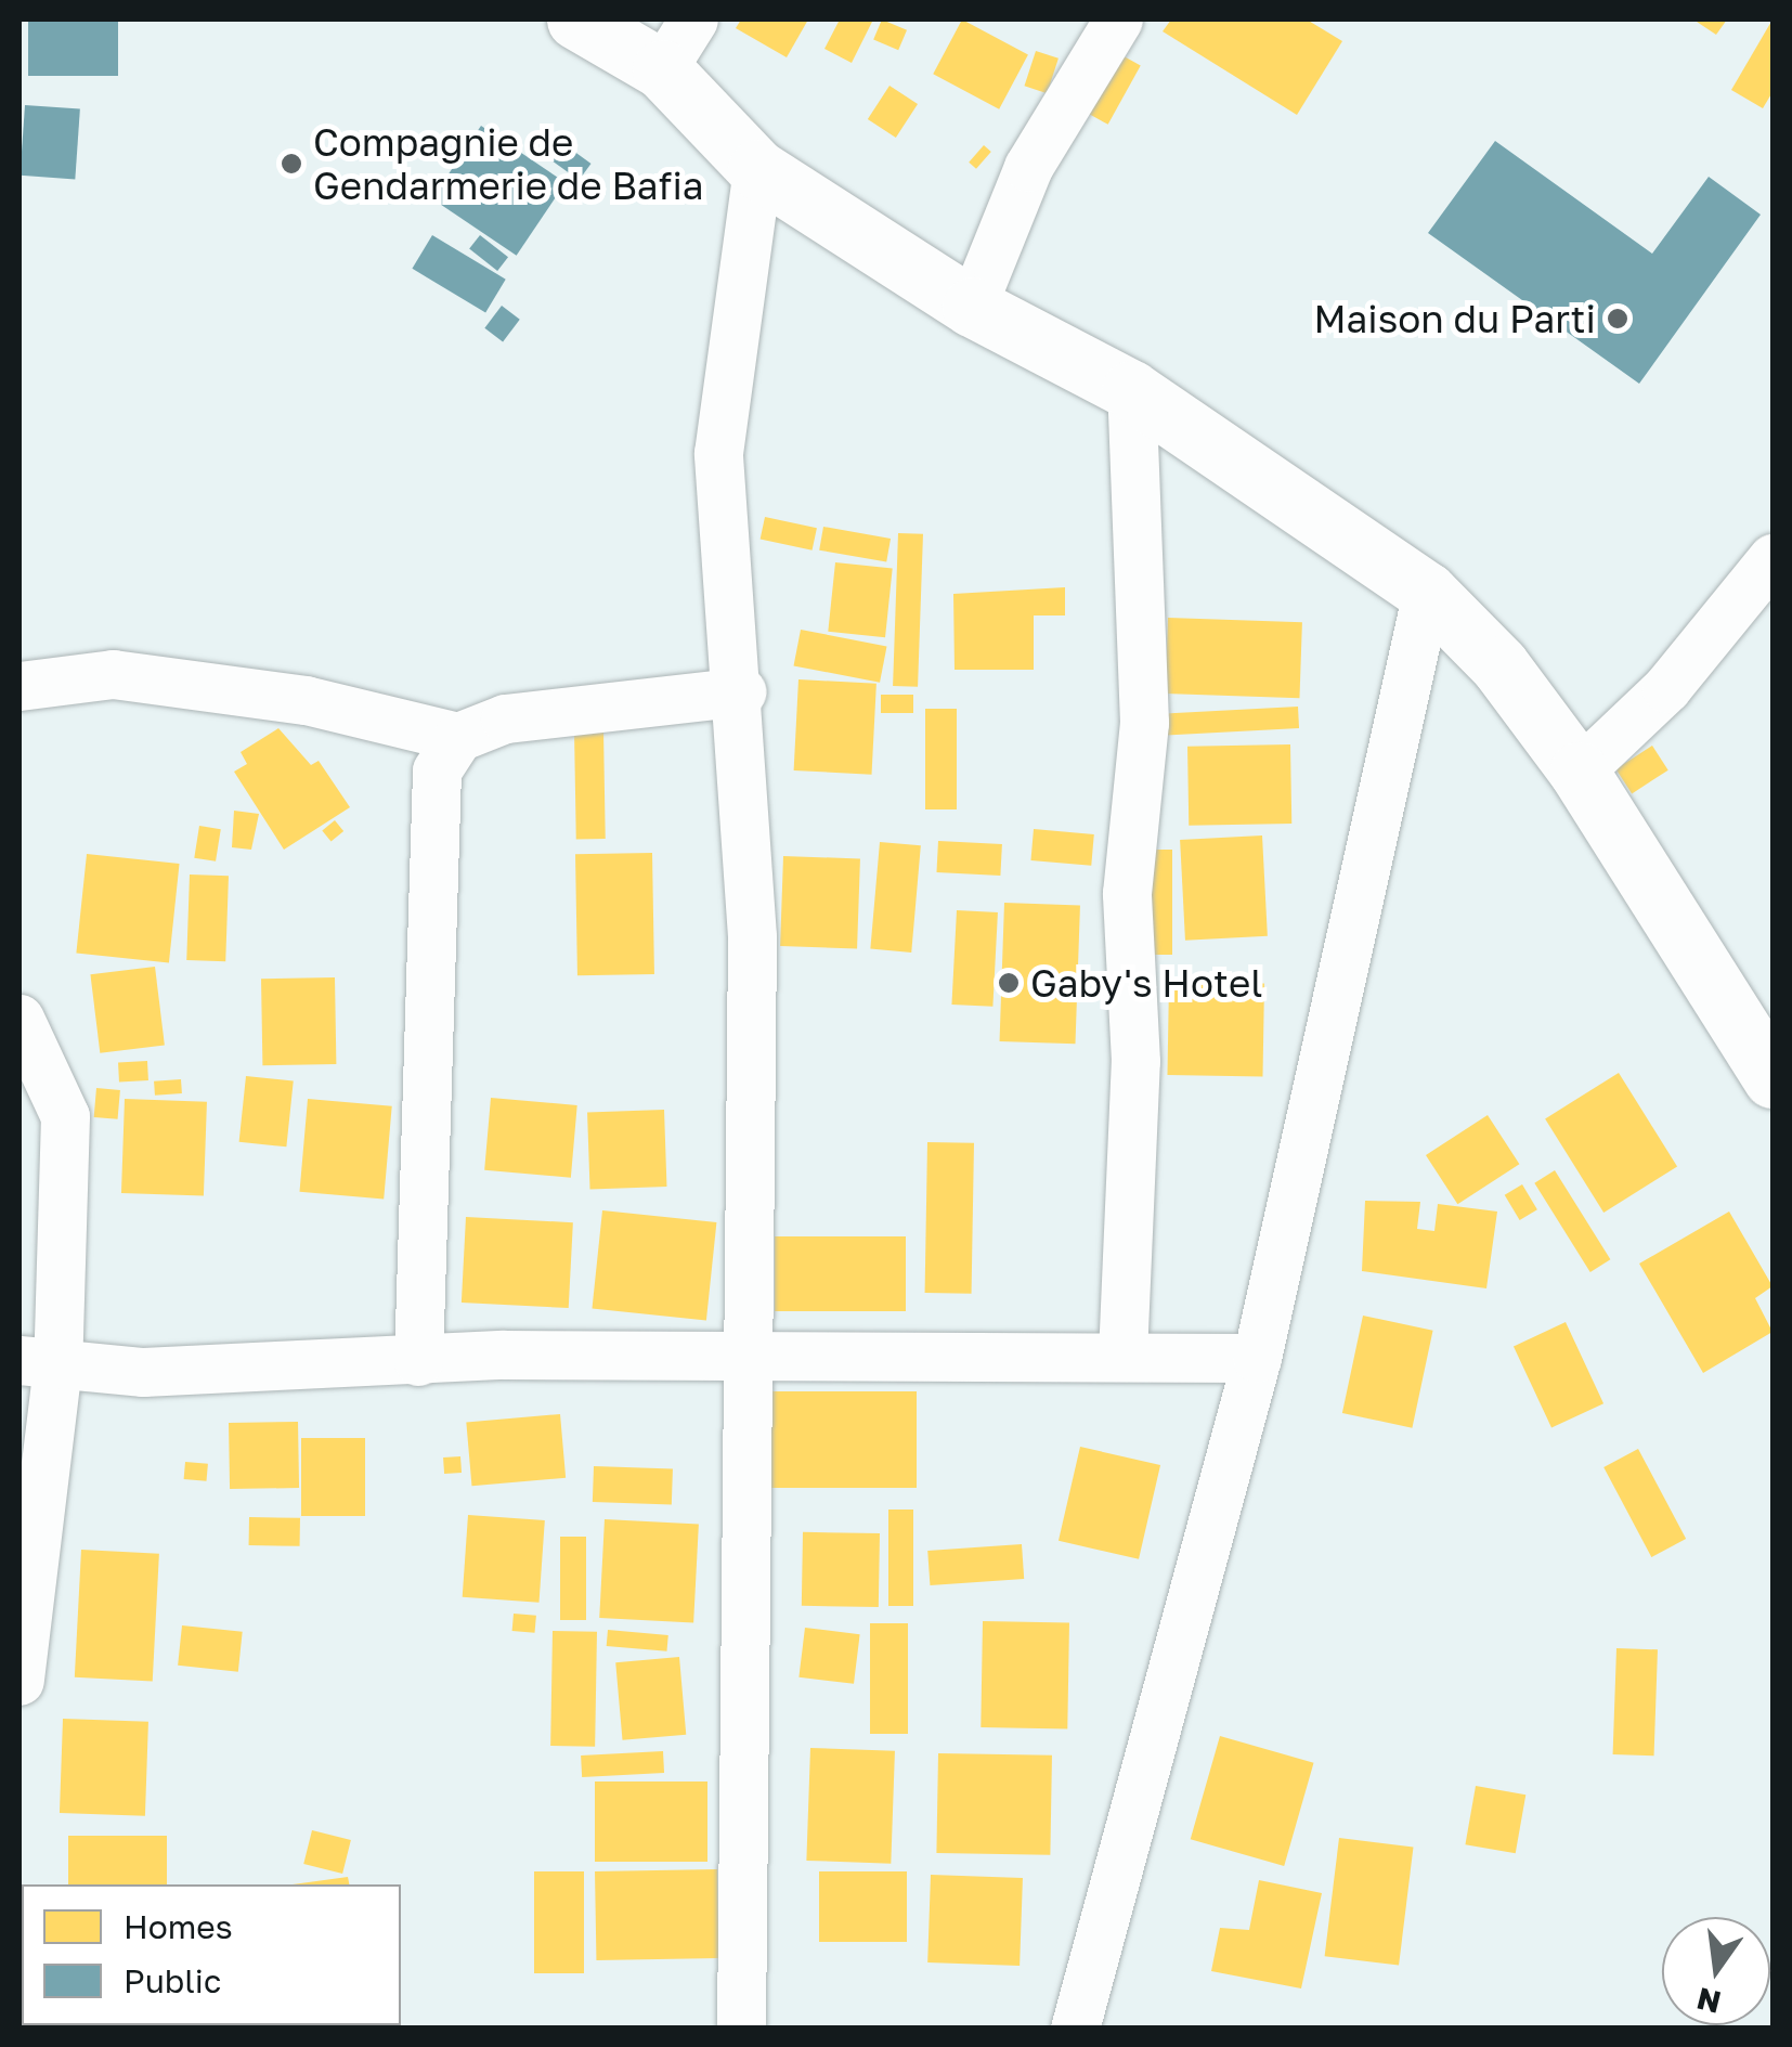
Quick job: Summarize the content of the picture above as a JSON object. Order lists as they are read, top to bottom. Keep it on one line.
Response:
{"places":["Compagnie de Gendarmerie de Bafia","Maison du Parti","Gaby's Hotel"],"legend":["Homes","Public"],"north":"bottom"}
